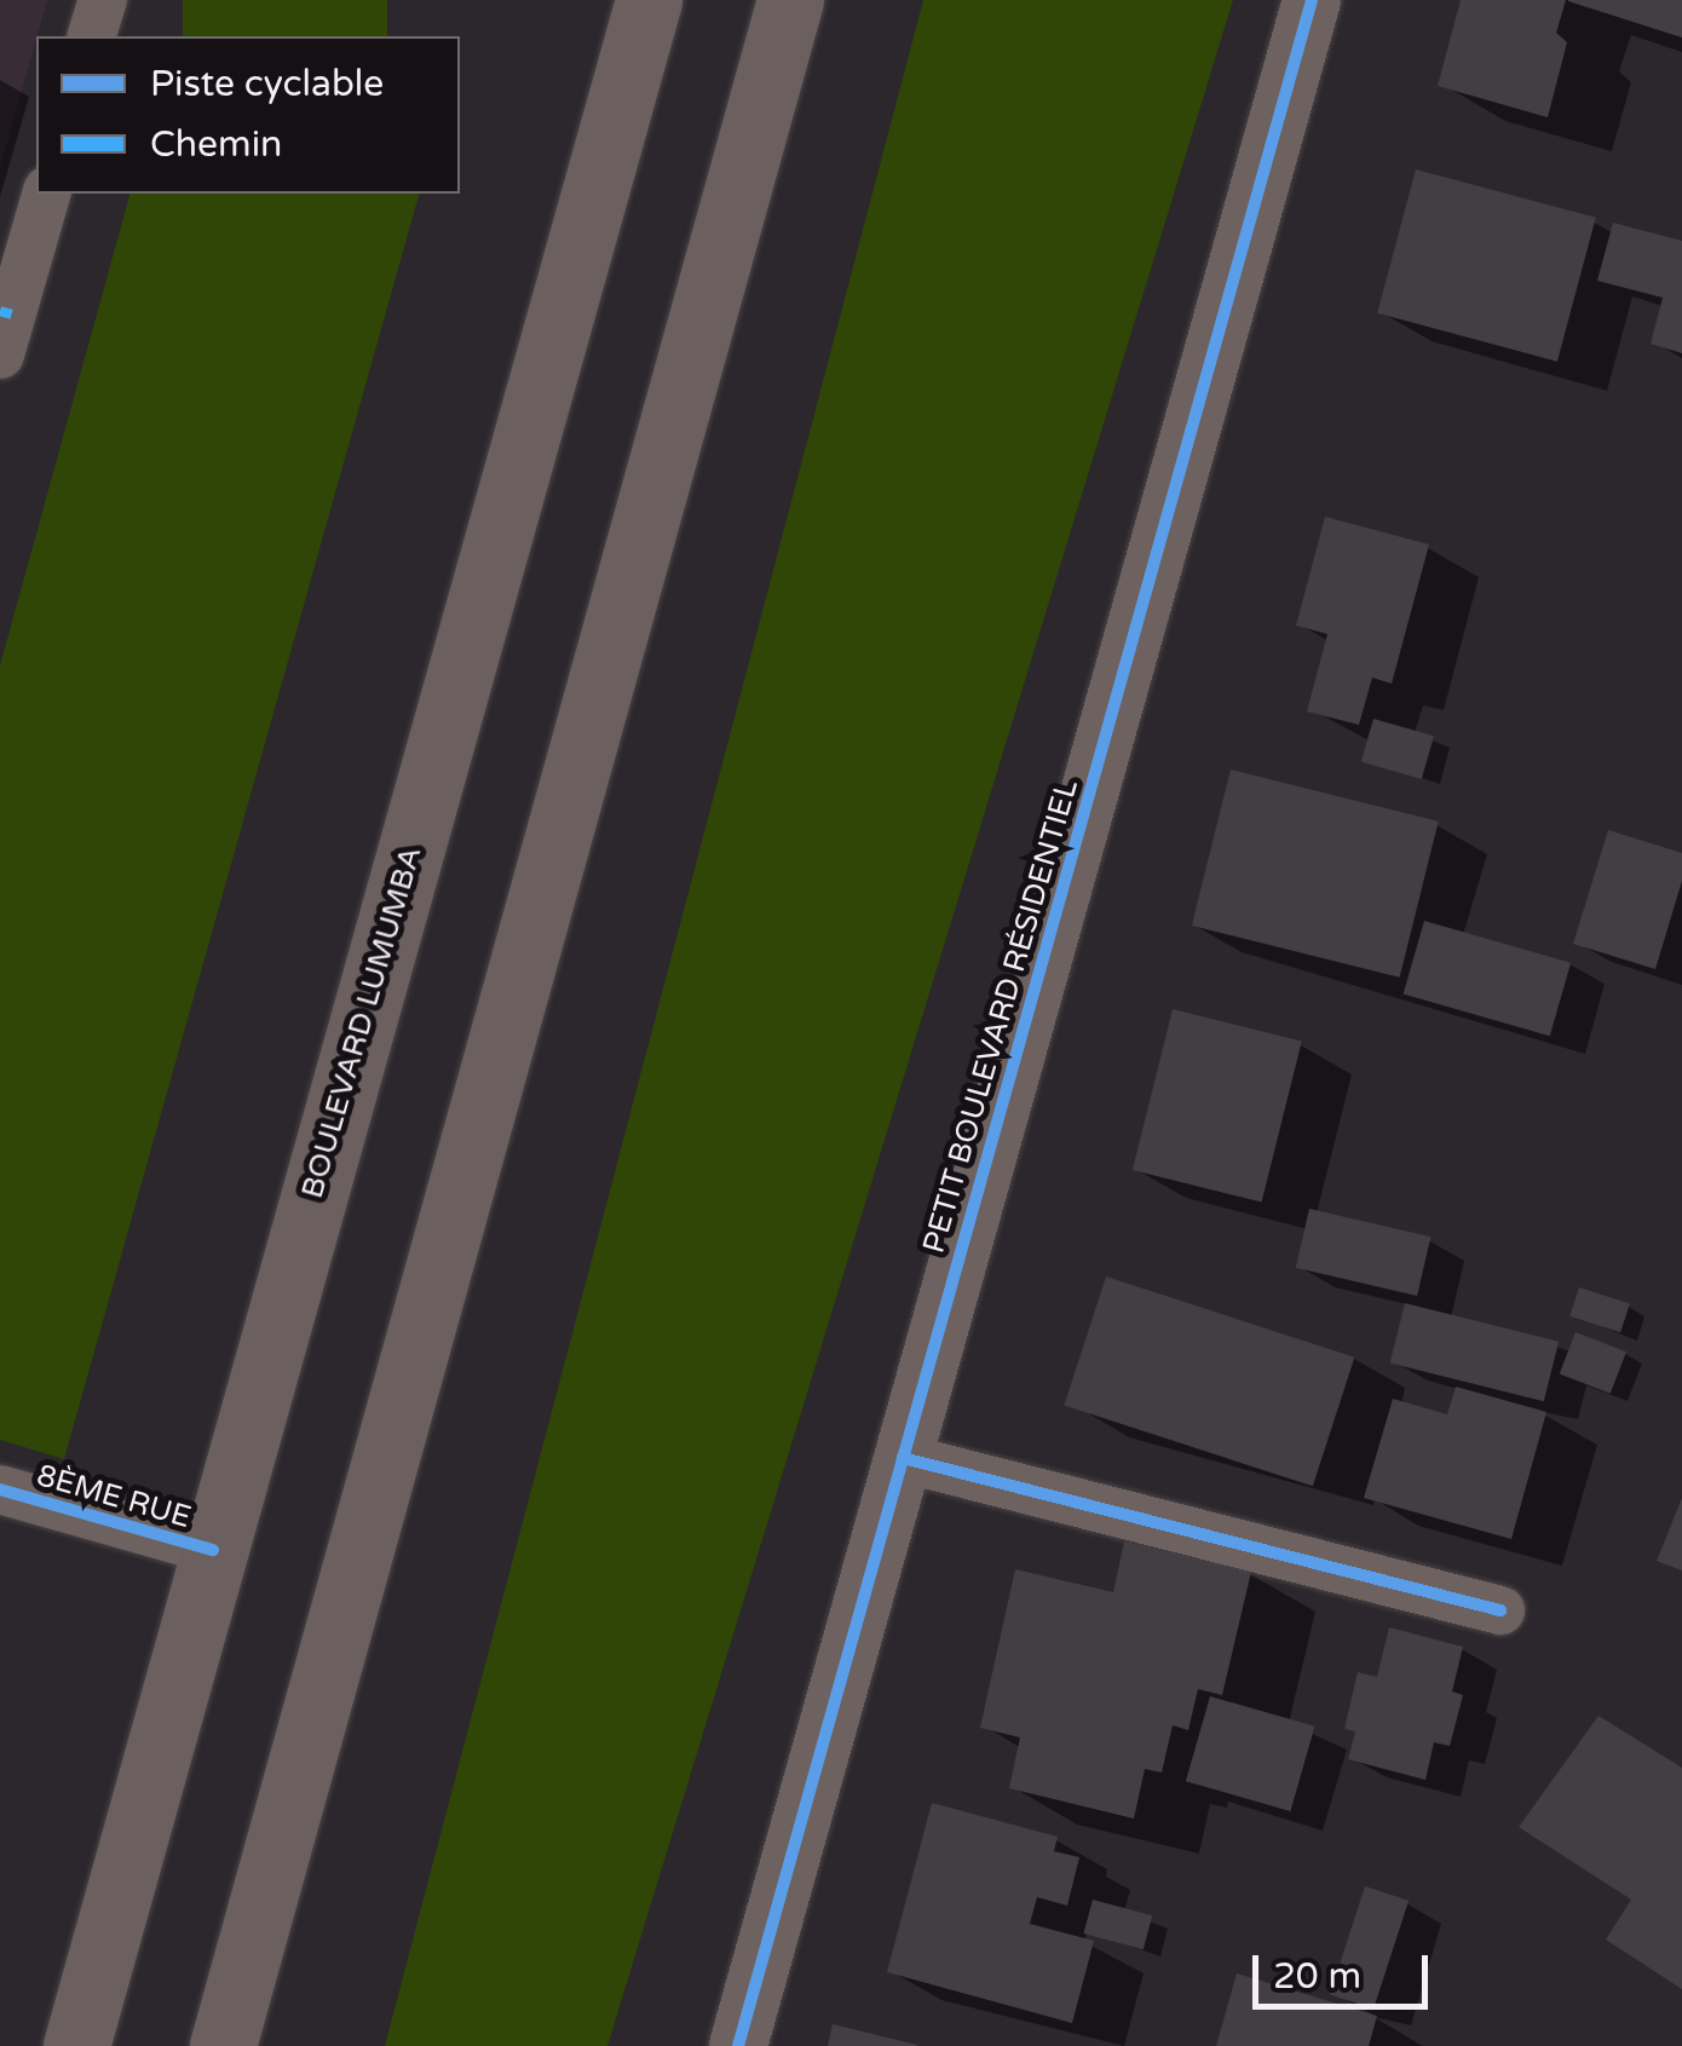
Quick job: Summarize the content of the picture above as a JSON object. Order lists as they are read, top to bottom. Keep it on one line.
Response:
{"streets":{"highway":["BOULEVARD LUMUMBA"],"street":["PETIT BOULEVARD RÉSIDENTIEL","8ÈME RUE"]},"crossings":[["BOULEVARD LUMUMBA","8ÈME RUE"]],"legend":["Piste cyclable","Chemin"],"scale_bar":"20 m"}
